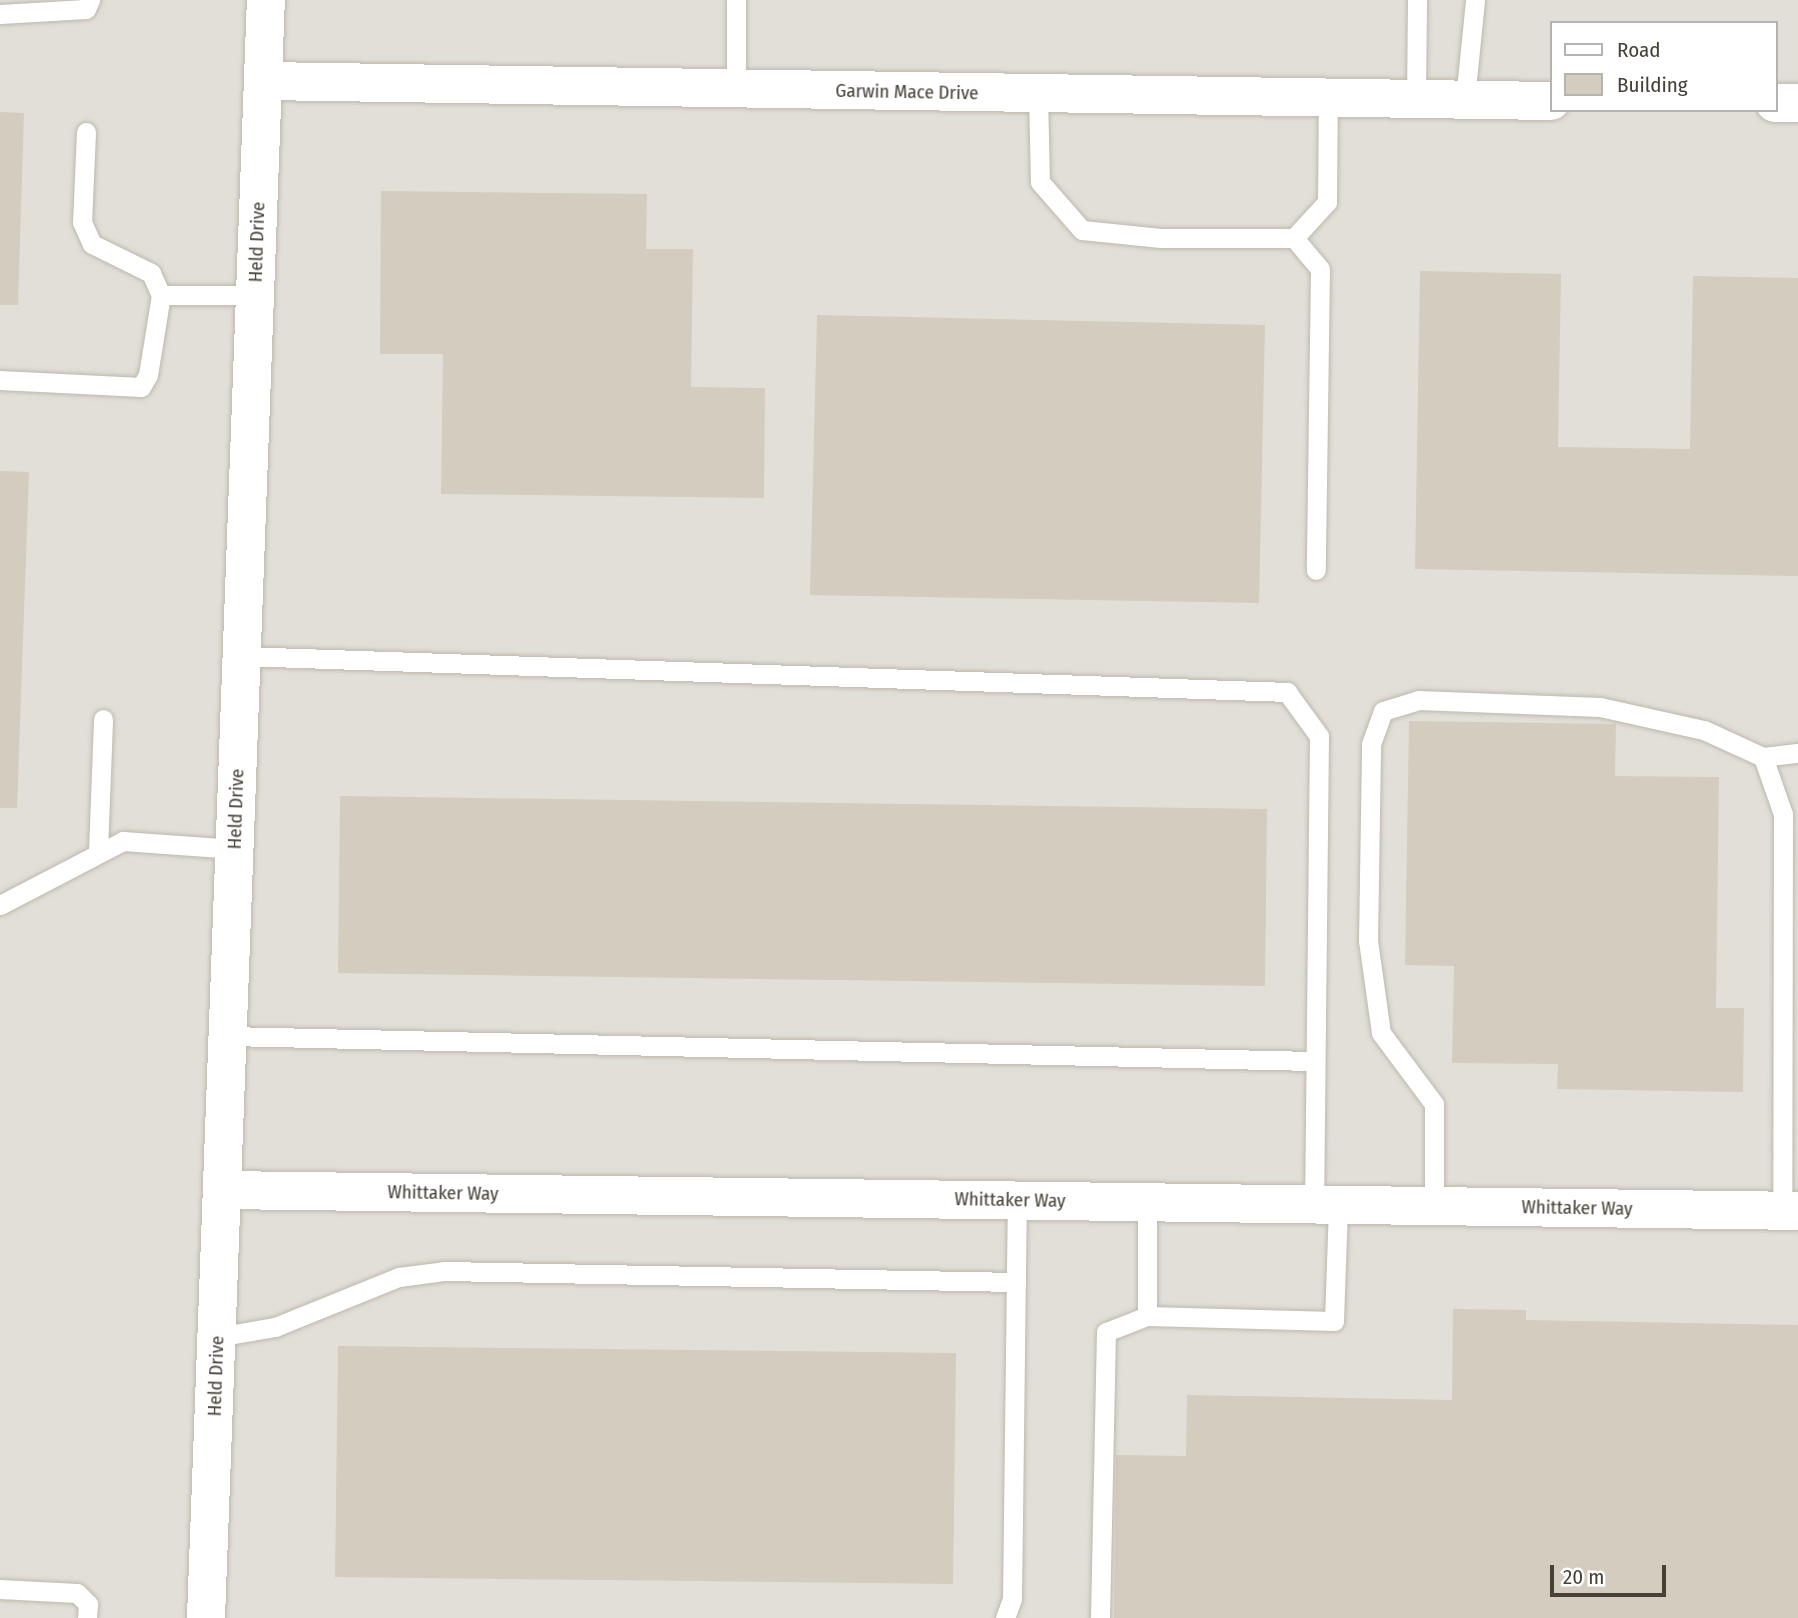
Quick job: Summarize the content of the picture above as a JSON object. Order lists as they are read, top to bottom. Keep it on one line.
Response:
{"streets":{"street":["Garwin Mace Drive","Held Drive","Whittaker Way"]},"crossings":[["Garwin Mace Drive","Held Drive"],["Held Drive","Whittaker Way"]],"legend":["Road","Building"],"scale_bar":"20 m"}
